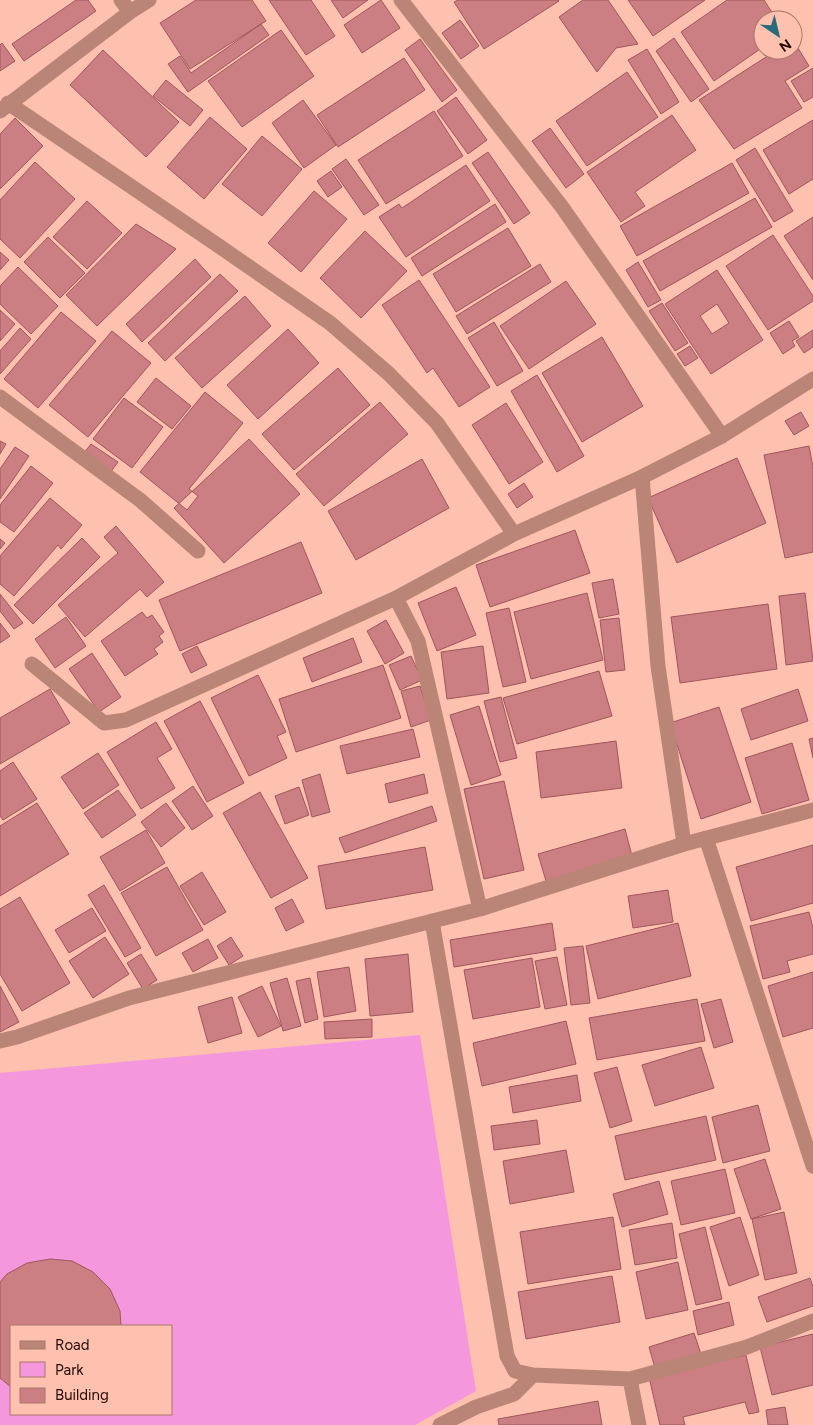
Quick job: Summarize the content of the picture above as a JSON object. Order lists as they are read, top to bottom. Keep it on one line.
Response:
{"legend":["Road","Park","Building"],"north":"bottom right"}
